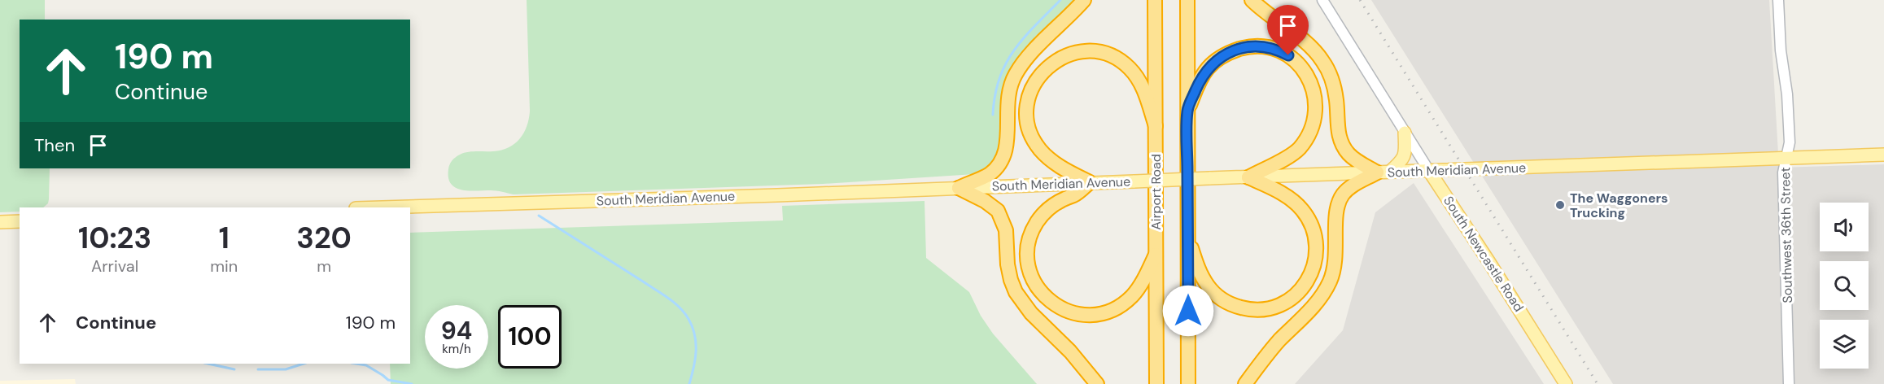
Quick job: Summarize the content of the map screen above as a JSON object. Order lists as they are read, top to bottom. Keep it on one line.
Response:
{"streets":{"highway":["Airport Road"],"main road":["South Meridian Avenue","South Newcastle Road"],"street":["Southwest 36th Street"]},"crossings":[["South Meridian Avenue","Southwest 36th Street"],["South Meridian Avenue","South Newcastle Road"]],"places":["The Waggoners Trucking"],"page":{"turn":["190 m","Continue"],"then":"Then","eta":["10:23","Arrival","1","min","320","m"],"list":[{"name":"Continue","value":"190 m"}],"speed":"94 km/h","limit":"100"}}
